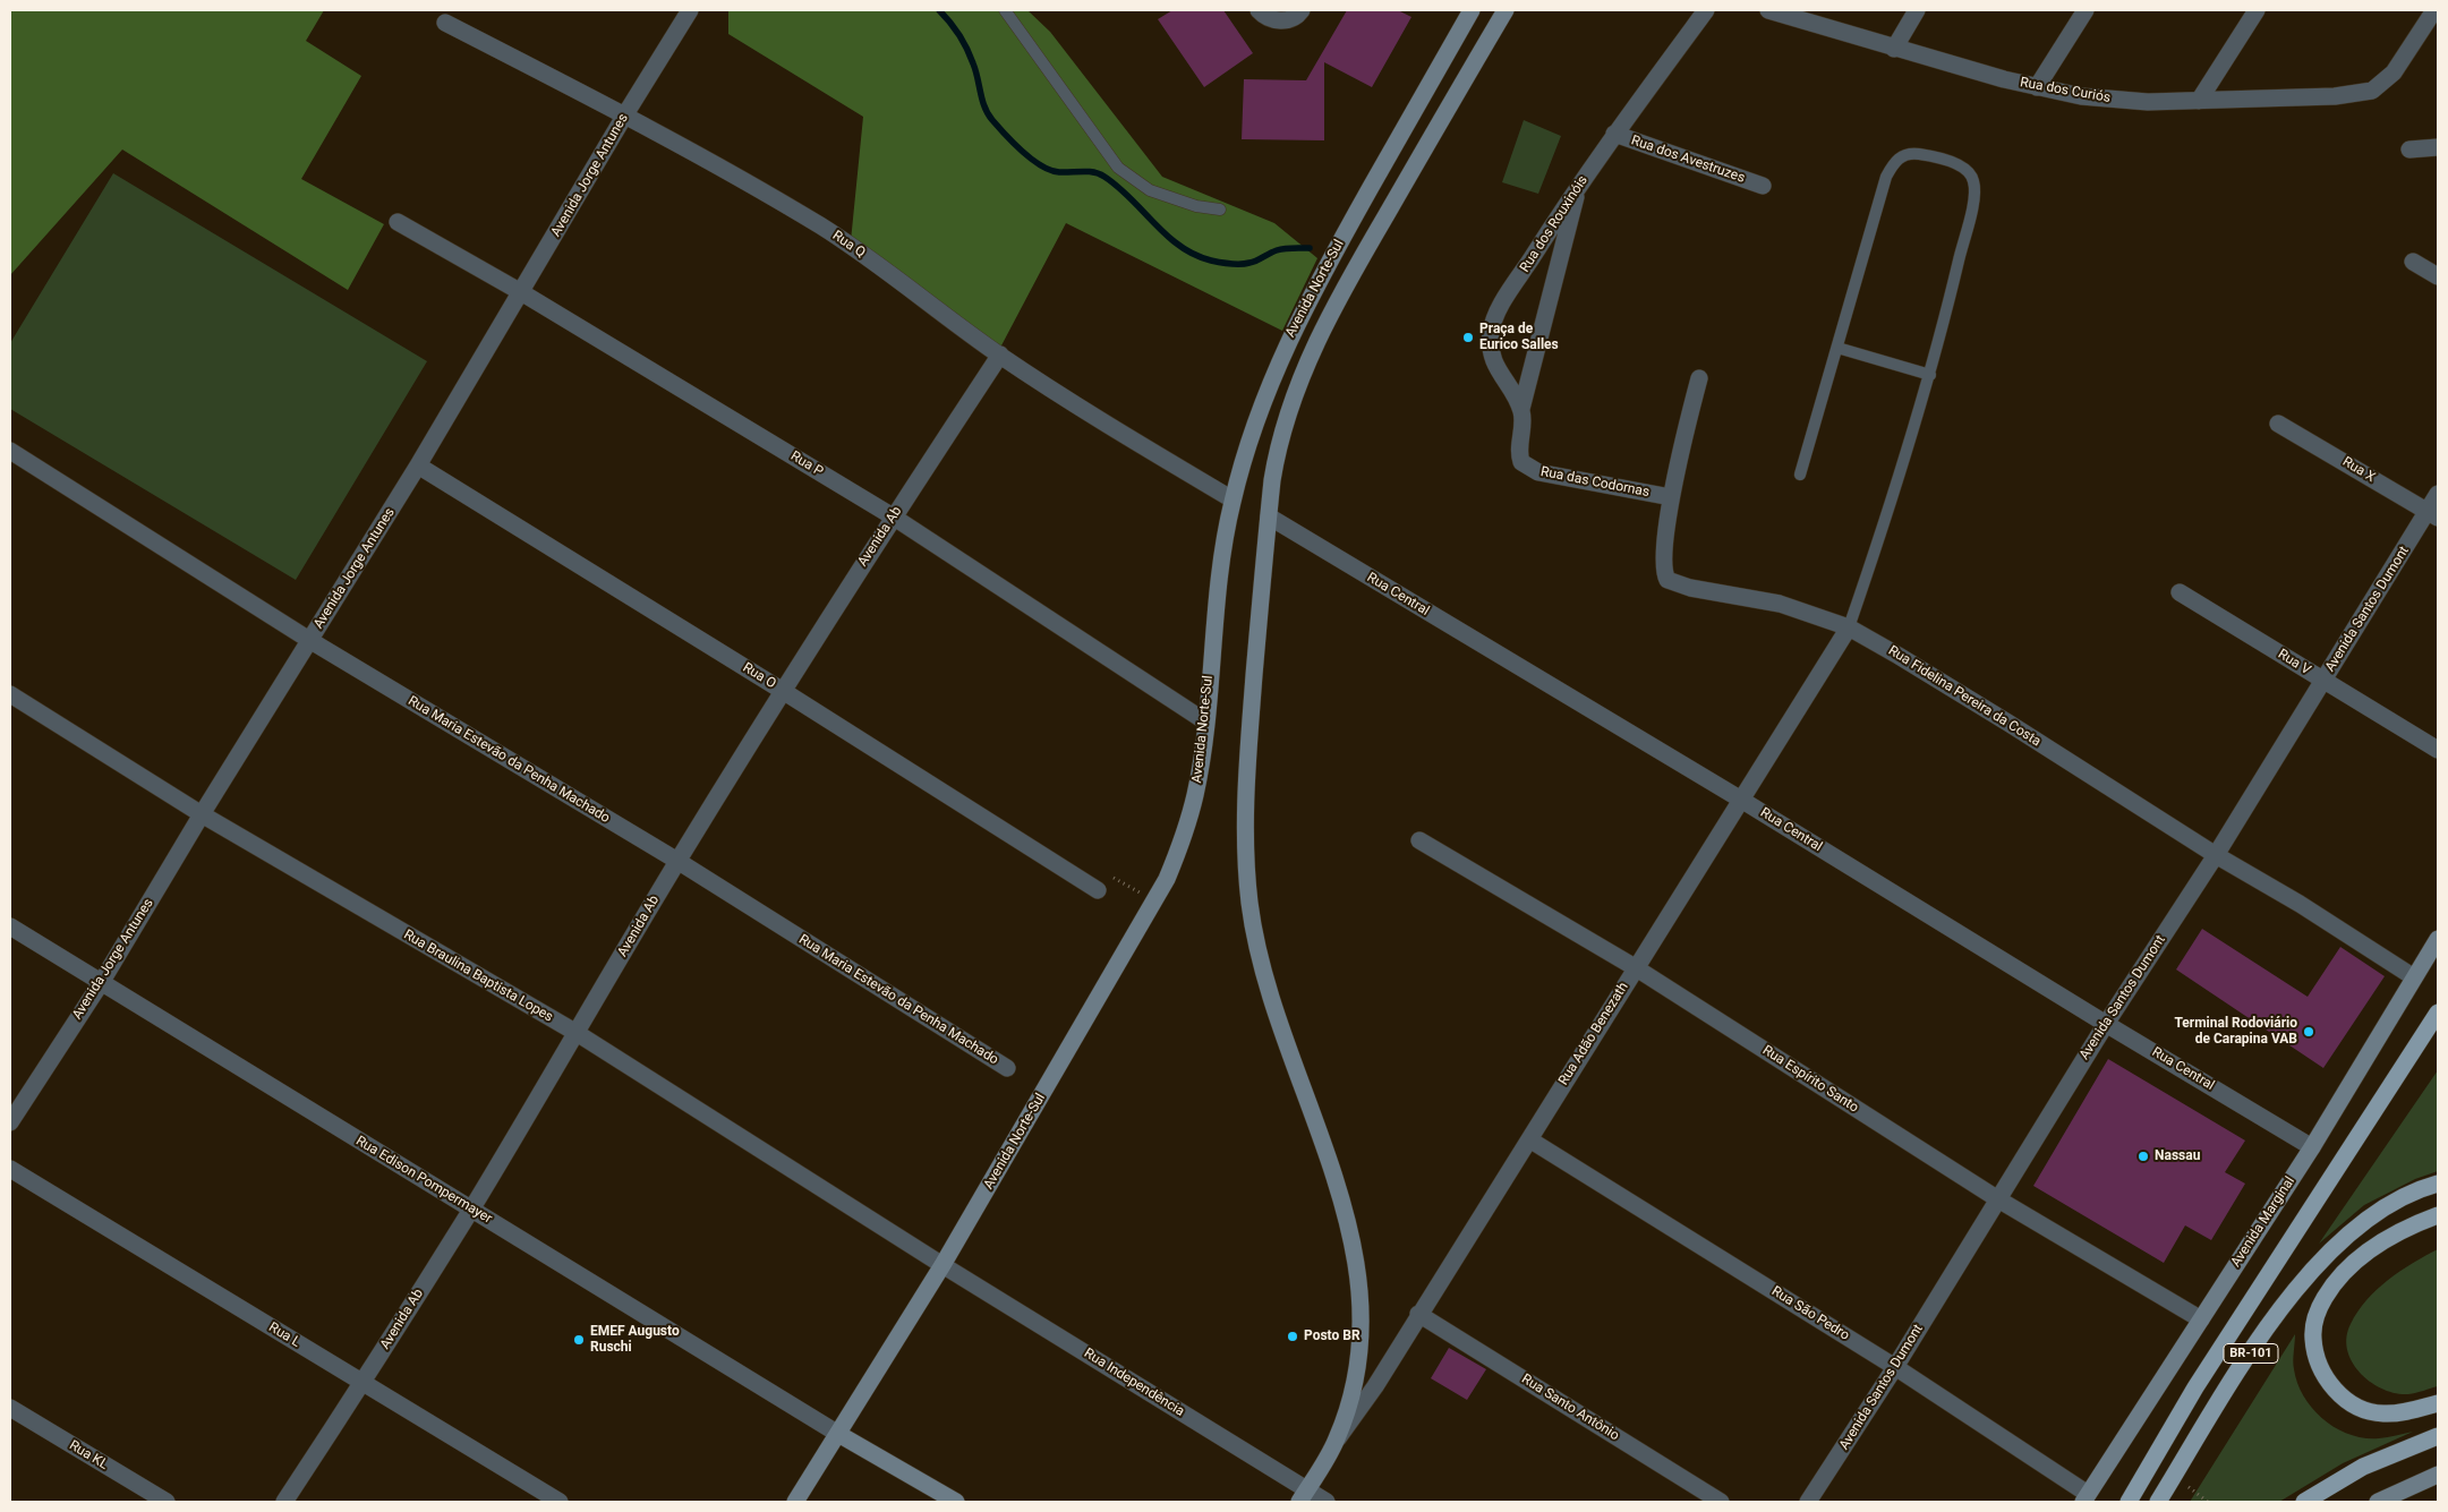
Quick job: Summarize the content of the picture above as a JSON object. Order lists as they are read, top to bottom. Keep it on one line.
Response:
{"streets":{"main road":["Avenida Norte-Sul","Avenida Marginal","BR-101"],"street":["Rua dos Curiós","Rua dos Avestruzes","Avenida Jorge Antunes","Rua dos Rouxinóis","Rua Q","Rua P","Rua X","Rua das Codornas","Avenida Ab","Rua Central","Avenida Santos Dumont","Rua V","Rua O","Rua Fidelina Pereira da Costa","Rua Maria Estevão da Penha Machado","Rua Braulina Baptista Lopes","Rua Adão Benezath","Rua Espírito Santo","Rua Edison Pompermayer","Rua São Pedro","Rua L","Rua Independência","Rua Santo Antônio","Rua KL"]},"crossings":[["Rua dos Avestruzes","Rua dos Rouxinóis"],["Avenida Jorge Antunes","Rua Q"],["Avenida Jorge Antunes","Rua P"],["Avenida Jorge Antunes","Rua O"],["Avenida Jorge Antunes","Rua Maria Estevão da Penha Machado"],["Avenida Jorge Antunes","Rua Braulina Baptista Lopes"],["Avenida Jorge Antunes","Rua Edison Pompermayer"],["Rua dos Rouxinóis","Rua das Codornas"],["Rua Q","Avenida Norte-Sul"],["Rua Q","Avenida Ab"],["Avenida Norte-Sul","Rua P"],["Avenida Norte-Sul","Rua Central"],["Avenida Norte-Sul","Rua Braulina Baptista Lopes"],["Avenida Norte-Sul","Rua Adão Benezath"],["Avenida Norte-Sul","Rua Edison Pompermayer"],["Avenida Norte-Sul","Rua Independência"],["Rua P","Avenida Ab"],["Rua X","Avenida Santos Dumont"],["Rua das Codornas","Rua Fidelina Pereira da Costa"],["Avenida Ab","Rua O"],["Avenida Ab","Rua Maria Estevão da Penha Machado"],["Avenida Ab","Rua Braulina Baptista Lopes"],["Avenida Ab","Rua Edison Pompermayer"],["Avenida Ab","Rua L"],["Rua Central","Avenida Santos Dumont"],["Rua Central","Rua Adão Benezath"],["Rua Central","Avenida Marginal"],["Avenida Santos Dumont","Rua V"],["Avenida Santos Dumont","Rua Fidelina Pereira da Costa"],["Avenida Santos Dumont","Rua Espírito Santo"],["Avenida Santos Dumont","Rua São Pedro"],["Rua Fidelina Pereira da Costa","Rua Adão Benezath"],["Rua Fidelina Pereira da Costa","Avenida Marginal"],["Rua Braulina Baptista Lopes","Rua Independência"],["Rua Adão Benezath","Rua Espírito Santo"],["Rua Adão Benezath","Rua São Pedro"],["Rua Adão Benezath","Rua Santo Antônio"],["Rua Espírito Santo","Avenida Marginal"],["Avenida Marginal","Rua São Pedro"]],"places":["Praça de Eurico Salles","Terminal Rodoviário de Carapina VAB","Nassau","Posto BR","EMEF Augusto Ruschi"]}
